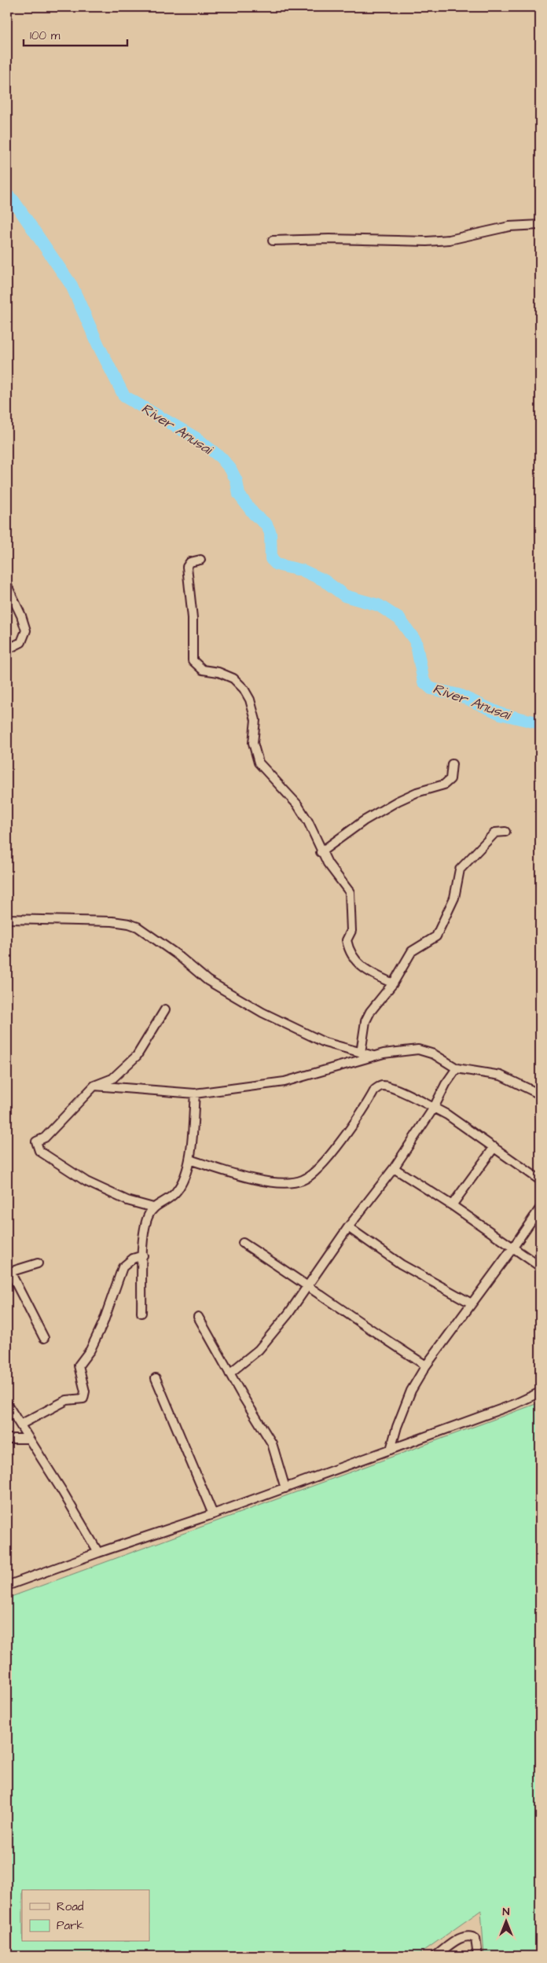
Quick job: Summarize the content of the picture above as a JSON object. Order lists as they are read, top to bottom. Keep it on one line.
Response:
{"water":["River Anusai"],"legend":["Road","Park"],"scale_bar":"100 m","north":"top"}
